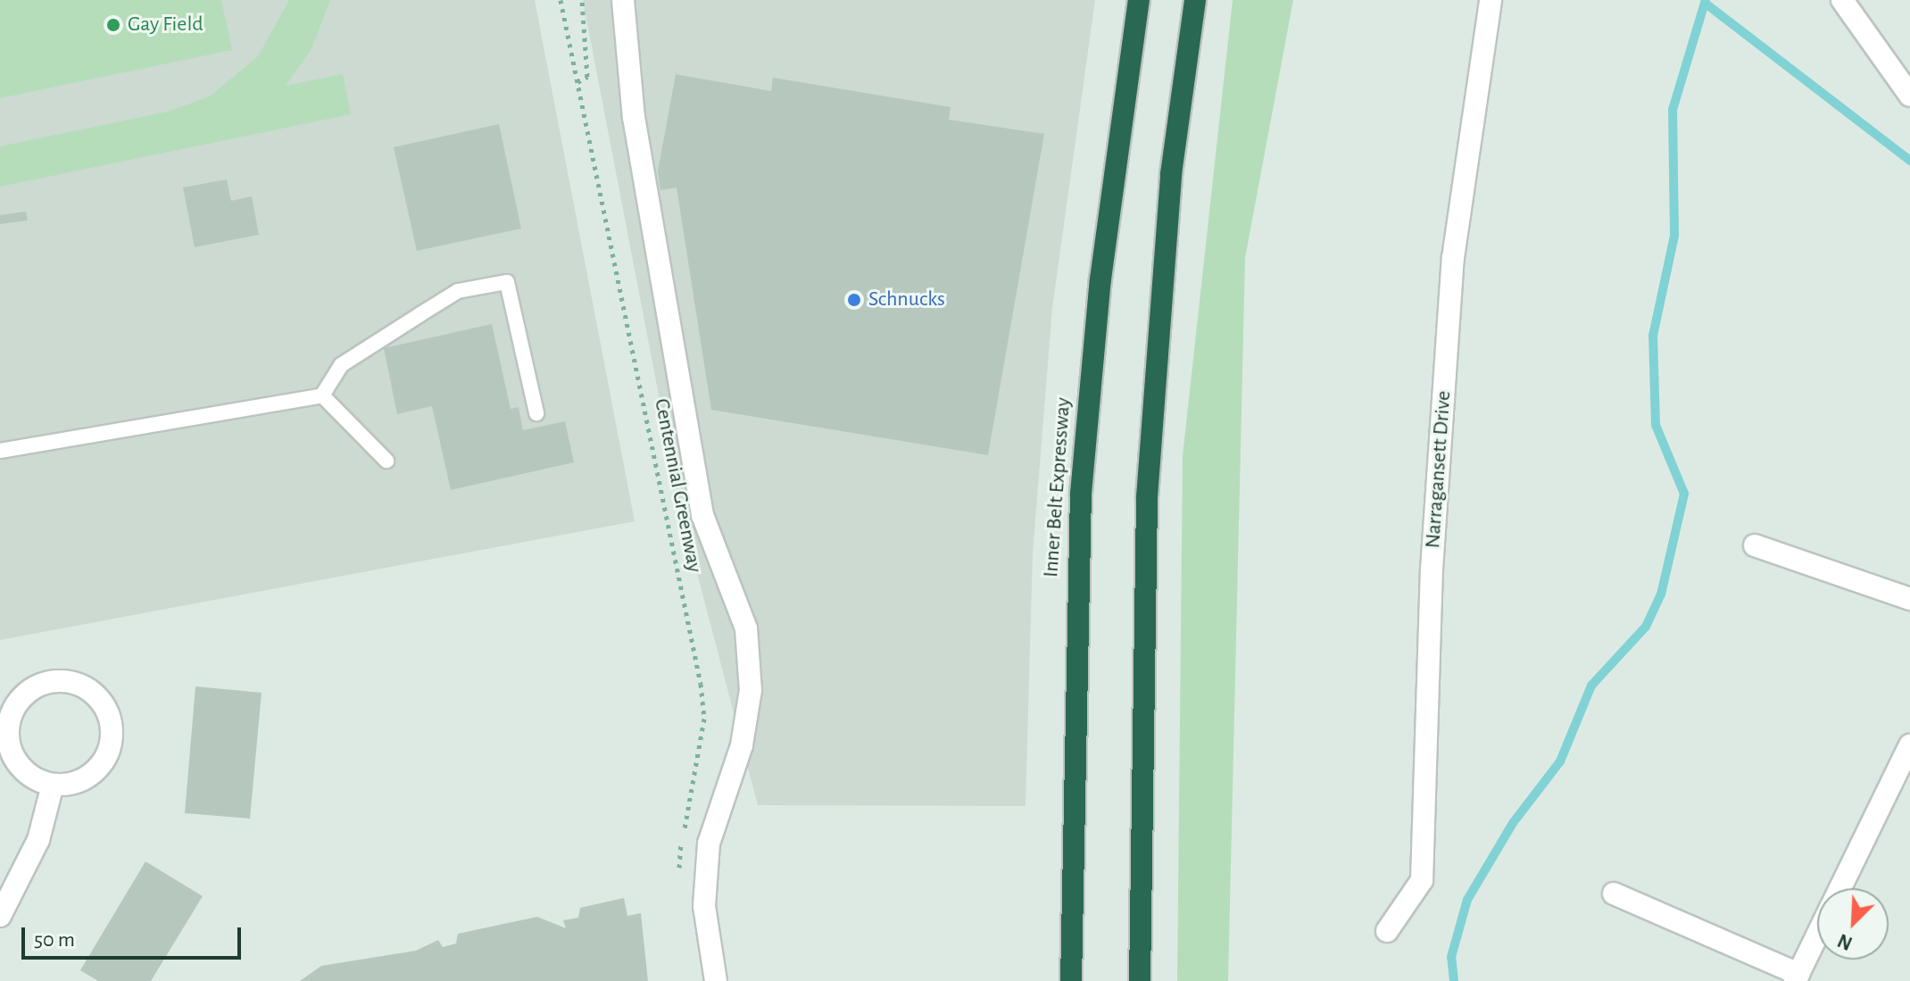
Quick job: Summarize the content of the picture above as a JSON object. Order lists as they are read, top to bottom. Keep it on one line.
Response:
{"streets":{"highway":["Inner Belt Expressway"],"street":["Narragansett Drive"],"path":["Centennial Greenway"]},"places":["Gay Field","Schnucks"],"scale_bar":"50 m","north":"bottom left"}
